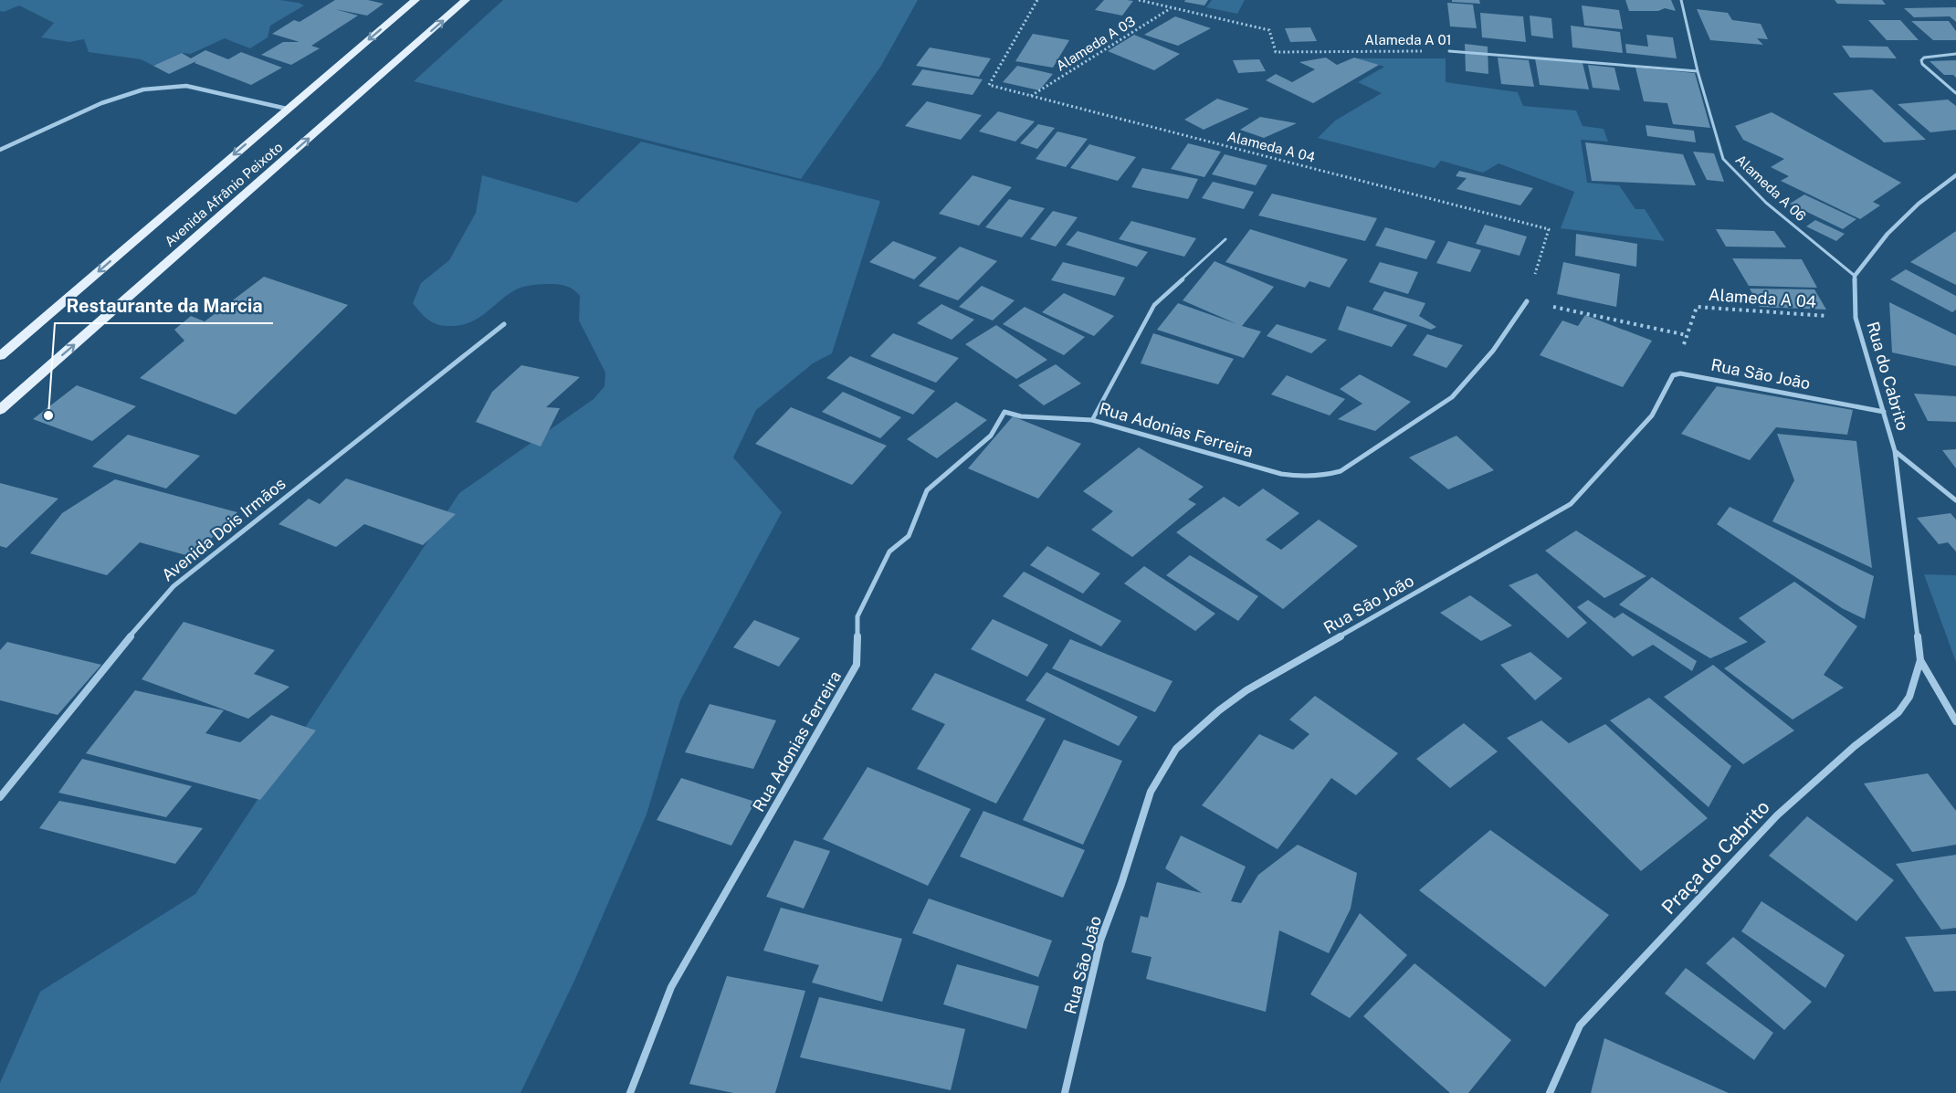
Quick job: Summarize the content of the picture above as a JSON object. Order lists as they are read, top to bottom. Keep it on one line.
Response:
{"streets":{"main road":["Avenida Afrânio Peixoto"],"street":["Rua São João","Rua do Cabrito","Rua Adonias Ferreira","Avenida Dois Irmãos","Praça do Cabrito"],"lane":["Alameda A 01","Alameda A 06"],"path":["Alameda A 03","Alameda A 04"]},"crossings":[["Alameda A 01","Alameda A 03"],["Alameda A 01","Alameda A 06"],["Alameda A 03","Alameda A 04"],["Alameda A 04","Rua do Cabrito"],["Alameda A 04","Rua Adonias Ferreira"],["Alameda A 06","Rua do Cabrito"],["Rua São João","Rua do Cabrito"],["Rua do Cabrito","Praça do Cabrito"]],"places":["Restaurante da Marcia"]}
